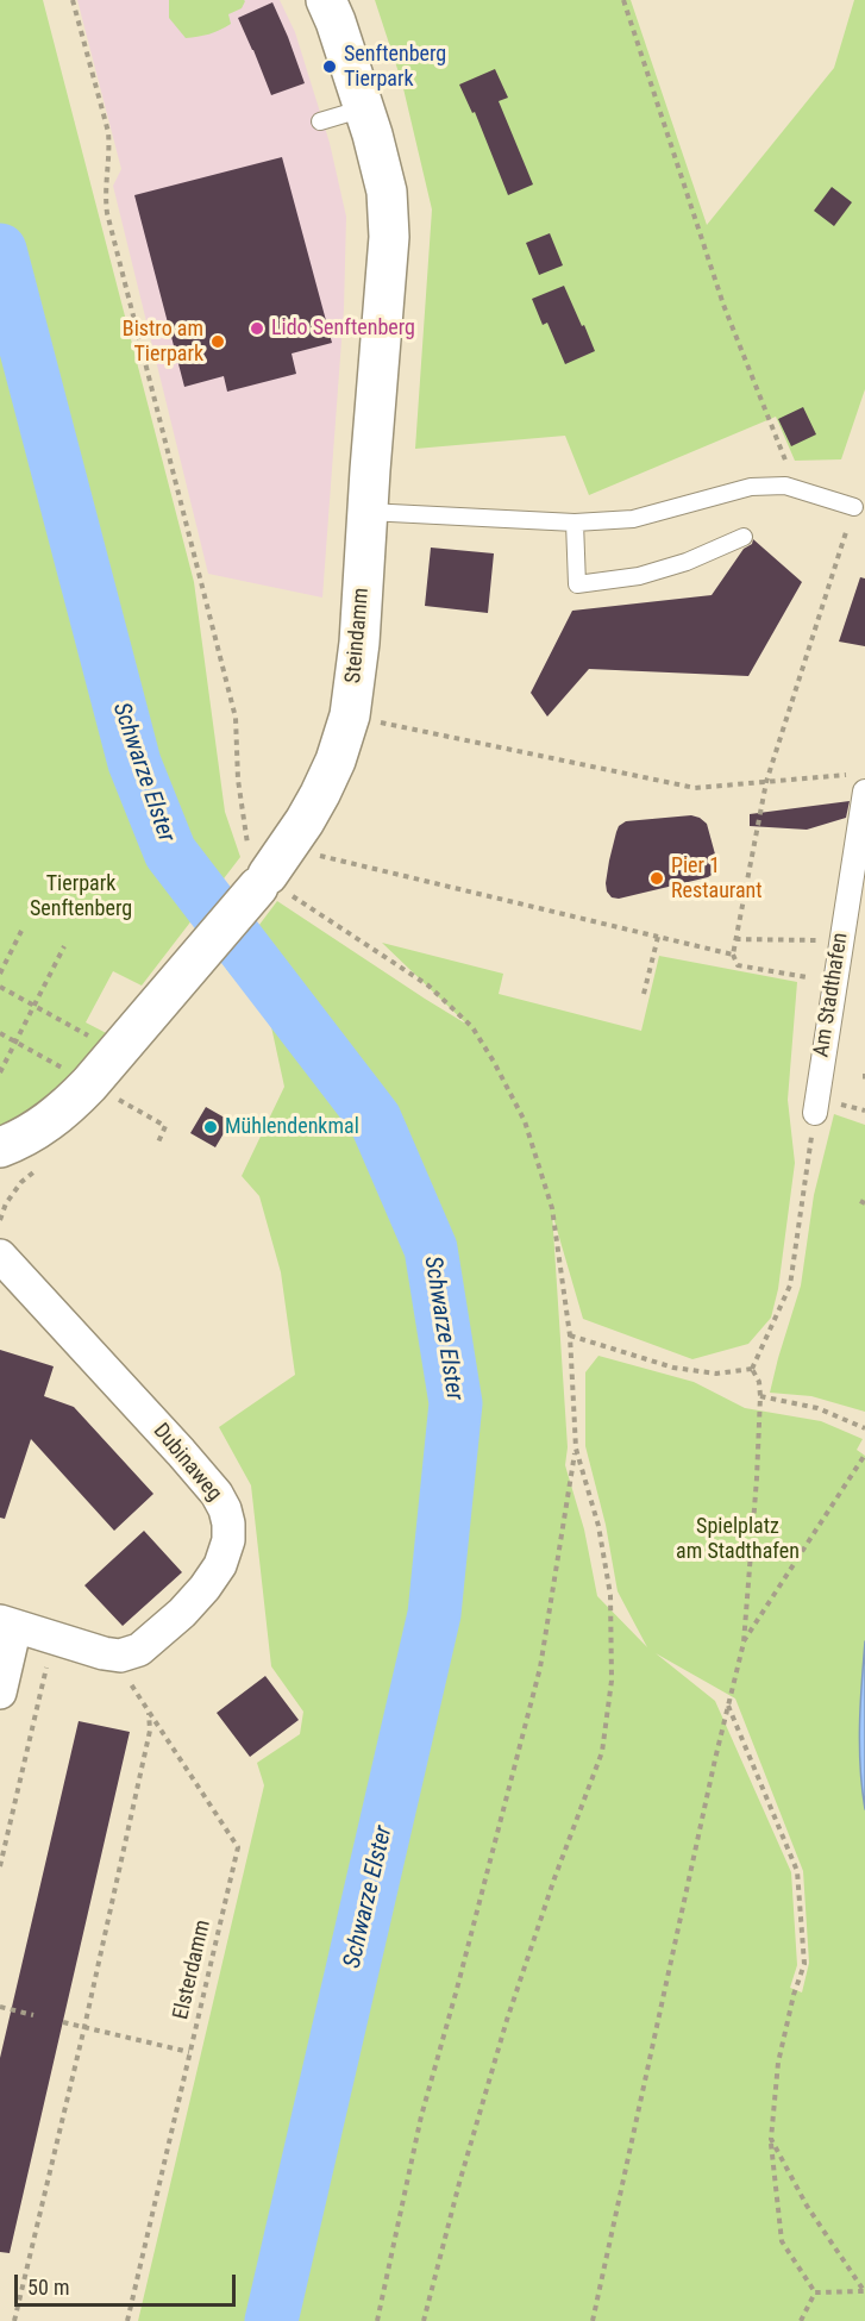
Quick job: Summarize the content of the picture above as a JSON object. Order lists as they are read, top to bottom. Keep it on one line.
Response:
{"streets":{"street":["Steindamm","Am Stadthafen","Dubinaweg"],"path":["Elsterdamm"]},"crossings":[["Dubinaweg","Elsterdamm"]],"water":["Schwarze Elster"],"parks":["Tierpark Senftenberg","Spielplatz am Stadthafen"],"places":["Senftenberg Tierpark","Lido Senftenberg","Bistro am Tierpark","Pier 1 Restaurant","Mühlendenkmal"],"scale_bar":"50 m"}
